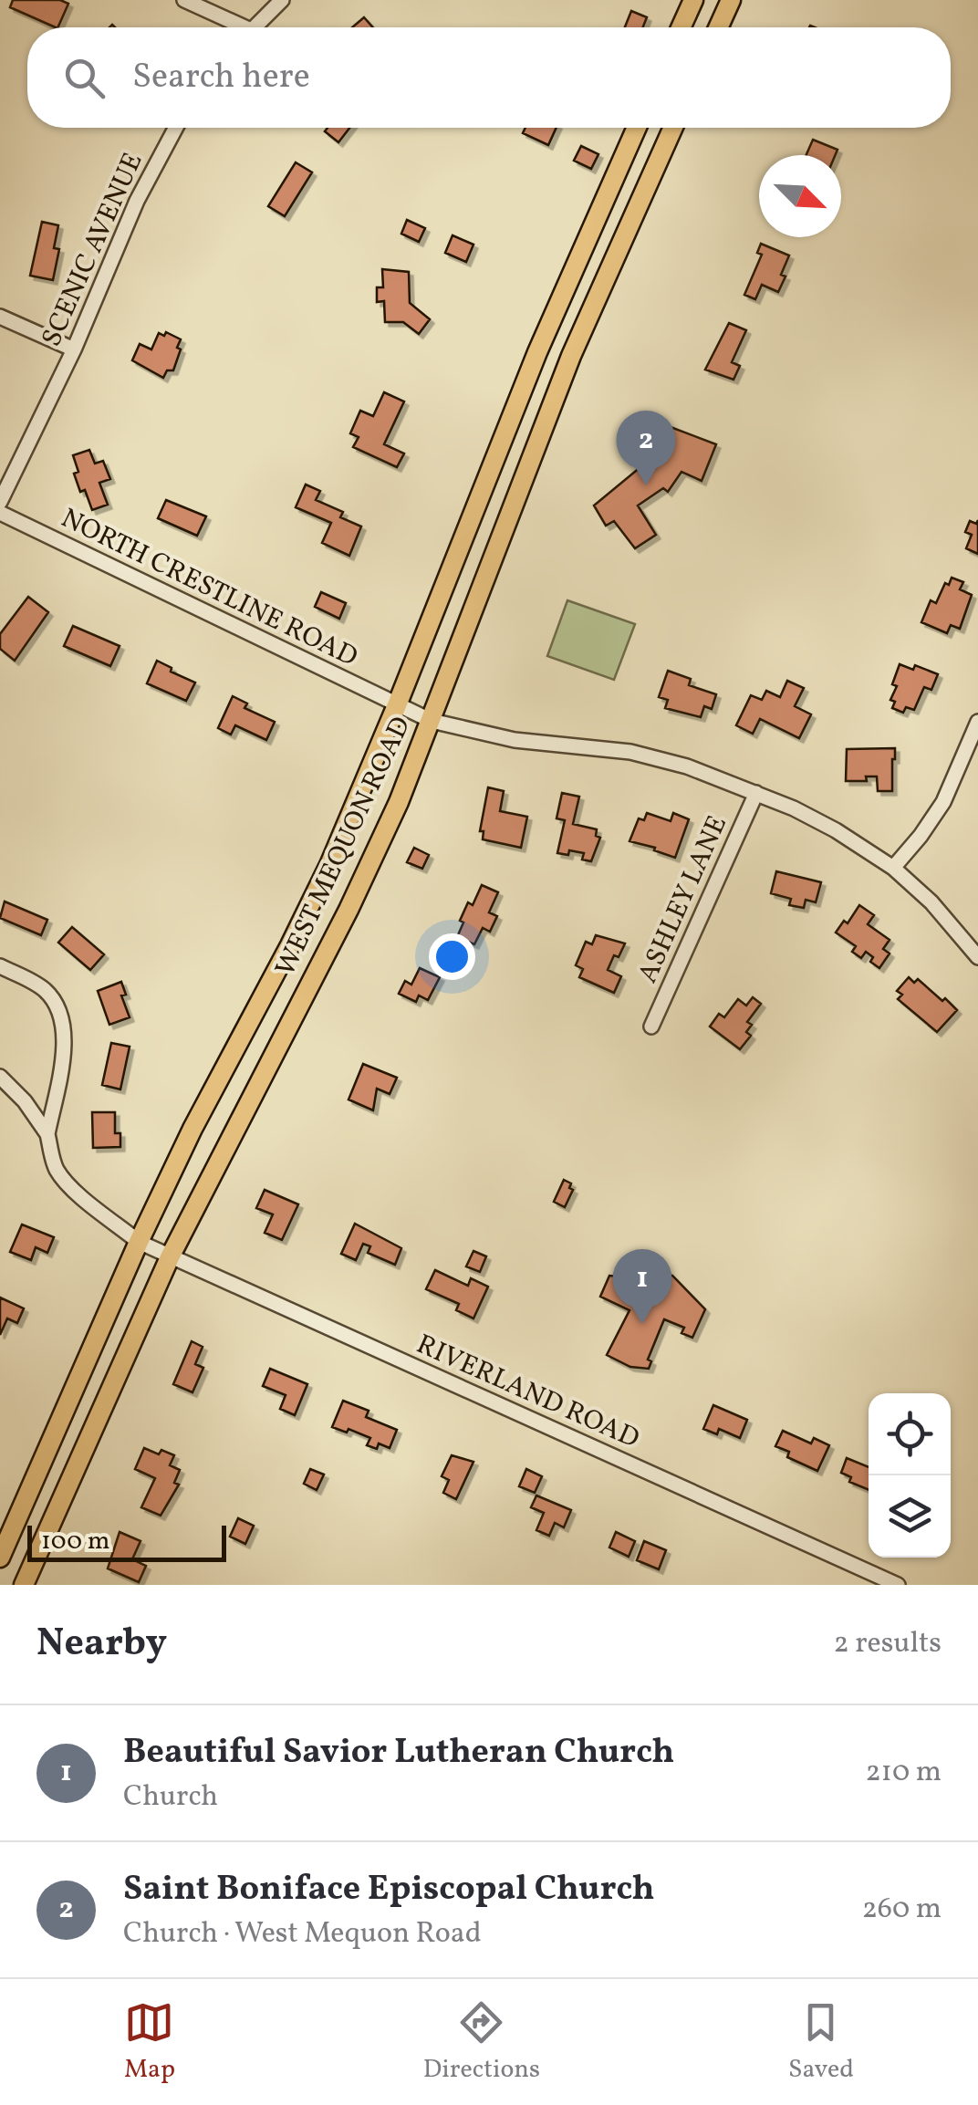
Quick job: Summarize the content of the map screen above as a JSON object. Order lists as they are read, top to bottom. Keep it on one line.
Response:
{"streets":{"main road":["WEST MEQUON ROAD"],"street":["SCENIC AVENUE","NORTH CRESTLINE ROAD","ASHLEY LANE","RIVERLAND ROAD"]},"crossings":[["NORTH CRESTLINE ROAD","WEST MEQUON ROAD"],["NORTH CRESTLINE ROAD","ASHLEY LANE"],["WEST MEQUON ROAD","RIVERLAND ROAD"]],"scale_bar":"100 m","north":"bottom right","page":{"search":"Search here","pins":["2","1"],"scale":"100 m","heading":["Nearby","2 results"],"list":[{"mark":"1","name":"Beautiful Savior Lutheran Church","note":"Church","value":"210 m"},{"mark":"2","name":"Saint Boniface Episcopal Church","note":"Church · West Mequon Road","value":"260 m"}],"nav":["Map","Directions","Saved"]}}
